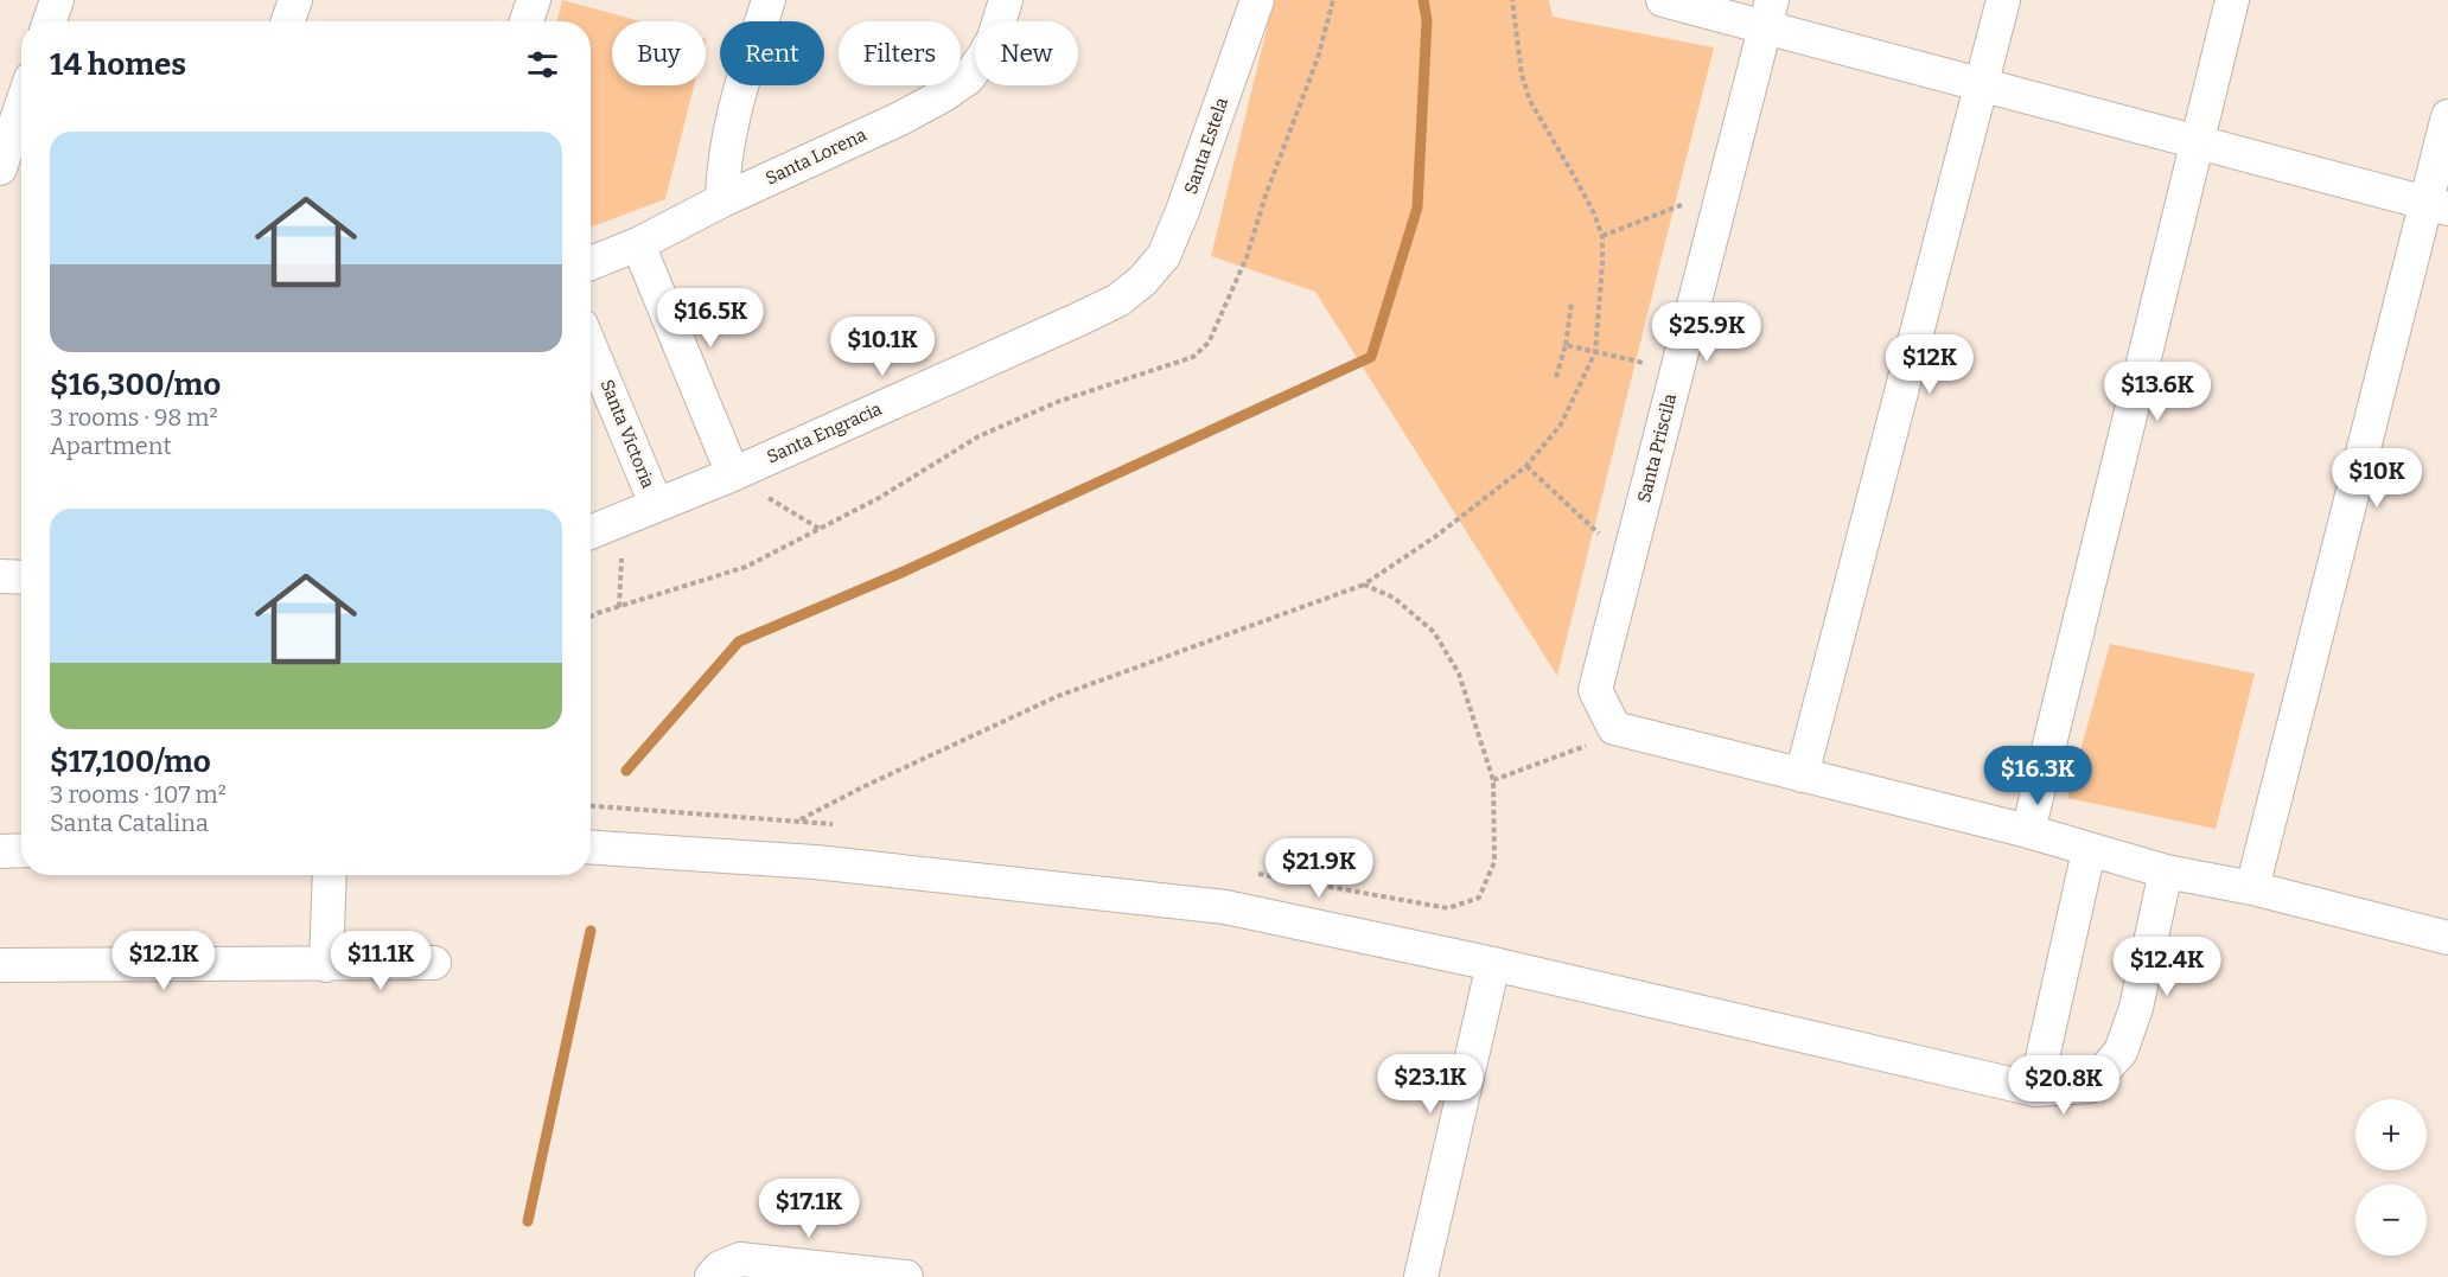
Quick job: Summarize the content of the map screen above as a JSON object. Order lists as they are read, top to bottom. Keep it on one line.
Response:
{"streets":{"street":["Santa Estela","Santa Lorena","Santa Engracia","Santa Victoria","Santa Priscila"]},"crossings":[["Santa Estela","Santa Engracia"],["Santa Engracia","Santa Victoria"]],"page":{"chip":["Buy","Rent","Filters","New"],"heading":"14 homes","list":[{"name":"$16,300/mo","note":"3 rooms · 98 m² · Apartment"},{"name":"$17,100/mo","note":"3 rooms · 107 m² · Santa Catalina"}],"price":["$16.5K","$25.9K","$10.1K","$12K","$13.6K","$10K","$16.3K","$21.9K","$12.1K","$11.1K","$12.4K","$23.1K","$20.8K","$17.1K"],"map_buttons":["+","−"]}}
